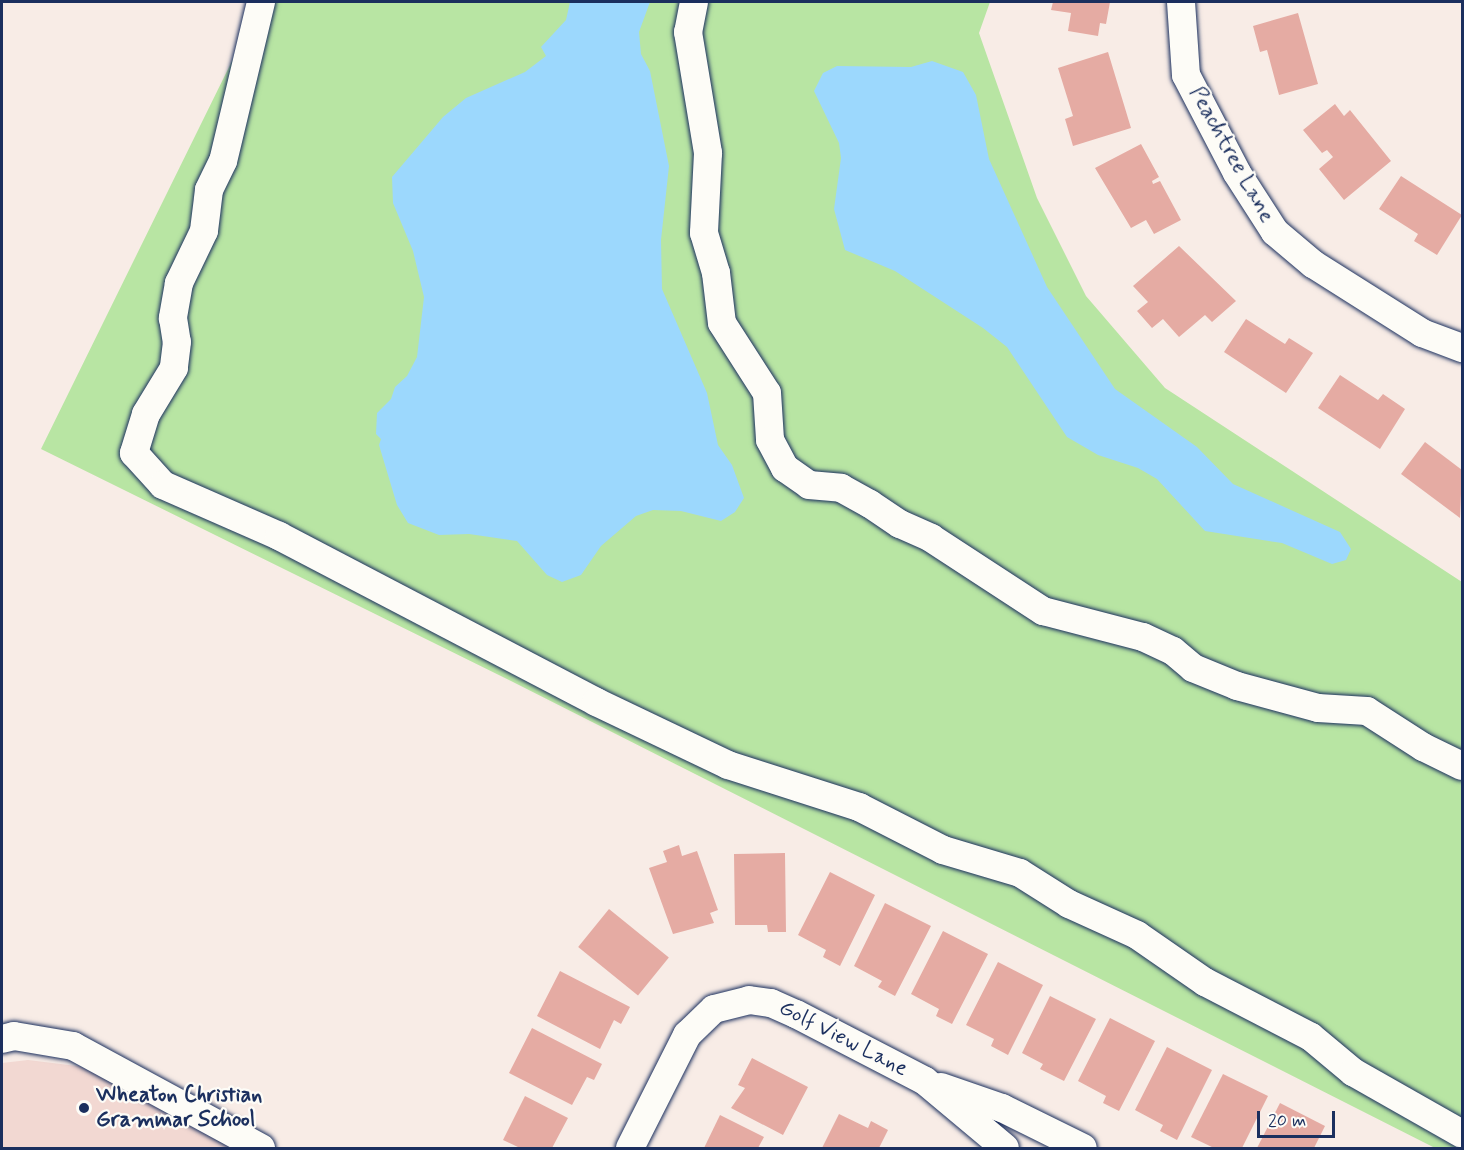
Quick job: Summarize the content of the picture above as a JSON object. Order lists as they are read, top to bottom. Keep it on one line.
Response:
{"streets":{"street":["Peachtree Lane","Golf View Lane"]},"places":["Wheaton Christian Grammar School"],"scale_bar":"20 m"}
